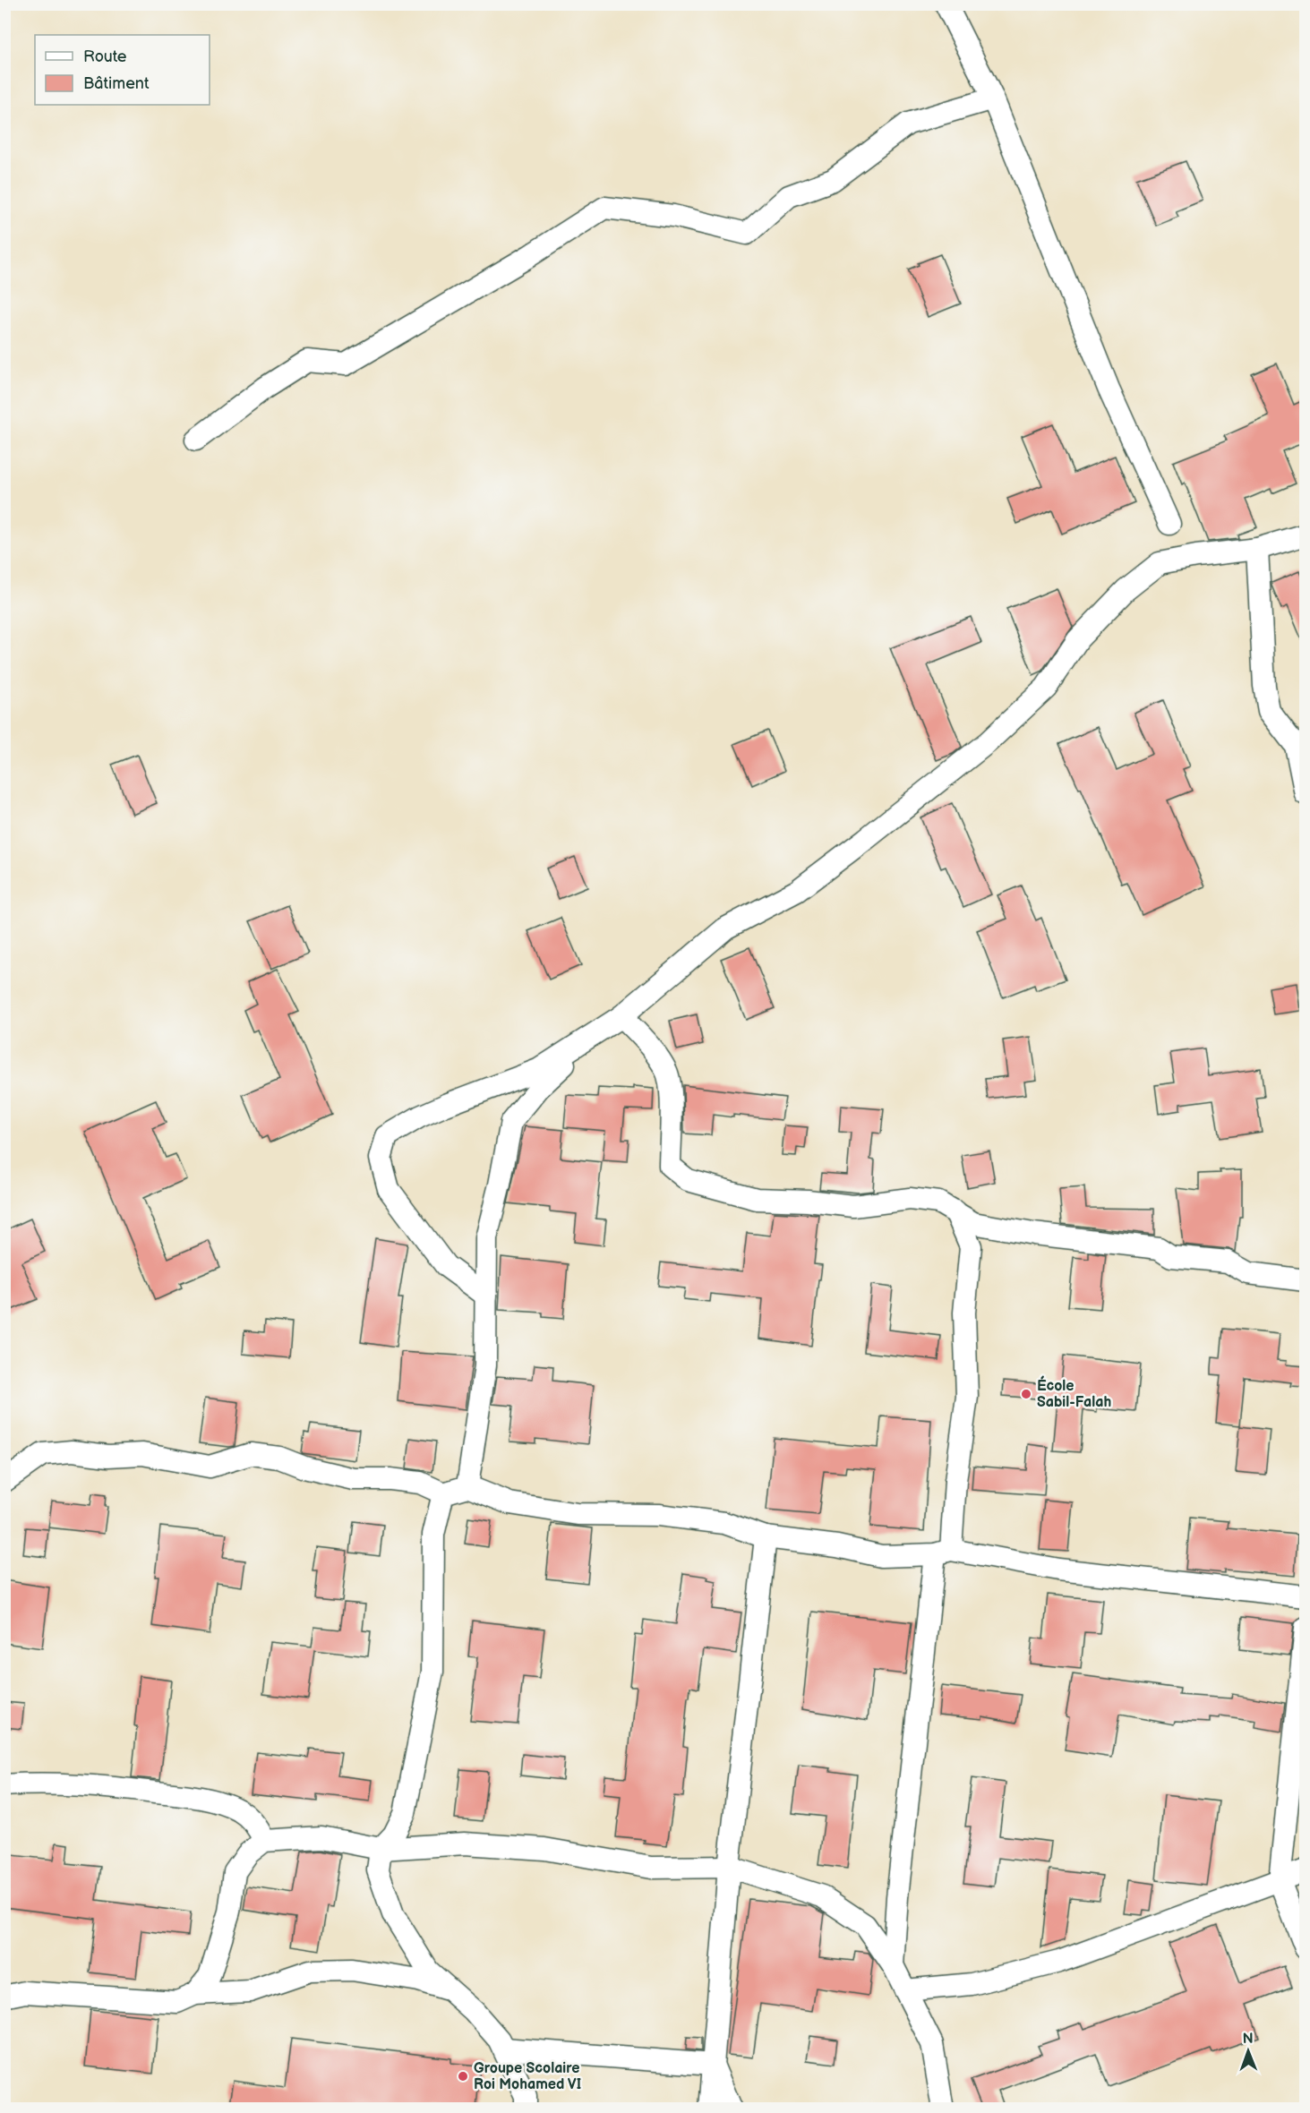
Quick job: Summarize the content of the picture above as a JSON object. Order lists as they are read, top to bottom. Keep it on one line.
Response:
{"places":["École Sabil-Falah","Groupe Scolaire Roi Mohamed VI"],"legend":["Route","Bâtiment"],"north":"top"}
